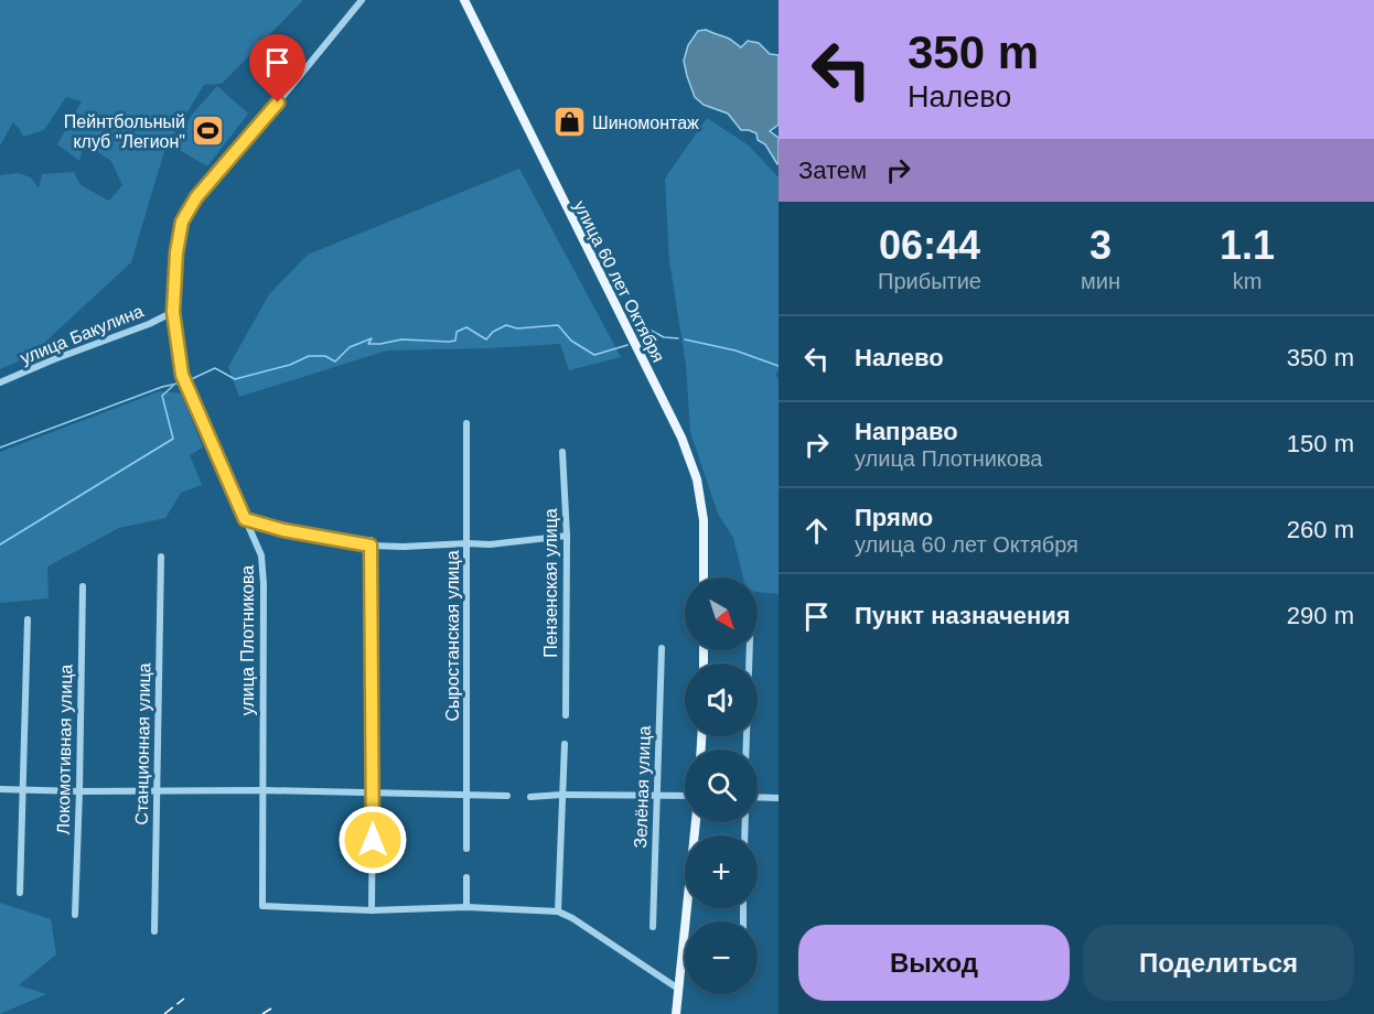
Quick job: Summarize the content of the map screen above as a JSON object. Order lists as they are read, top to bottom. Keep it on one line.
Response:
{"streets":{"main road":["улица 60 лет Октября"],"street":["улица Бакулина","Пензенская улица","Сыростанская улица","улица Плотникова","Станционная улица","Локомотивная улица","Зелёная улица"]},"crossings":[["улица Бакулина","улица Плотникова"]],"places":{"shop":["Шиномонтаж"],"sports":["Пейнтбольный клуб \"Легион\""]},"north":"bottom right","page":{"turn":["350 m","Налево"],"then":"Затем","eta":["06:44","Прибытие","3","мин","1.1","km"],"list":[{"name":"Налево","value":"350 m"},{"name":"Направо","note":"улица Плотникова","value":"150 m"},{"name":"Прямо","note":"улица 60 лет Октября","value":"260 m"},{"name":"Пункт назначения","value":"290 m"}],"map_buttons":["+","−"],"buttons":["Выход","Поделиться"]}}
